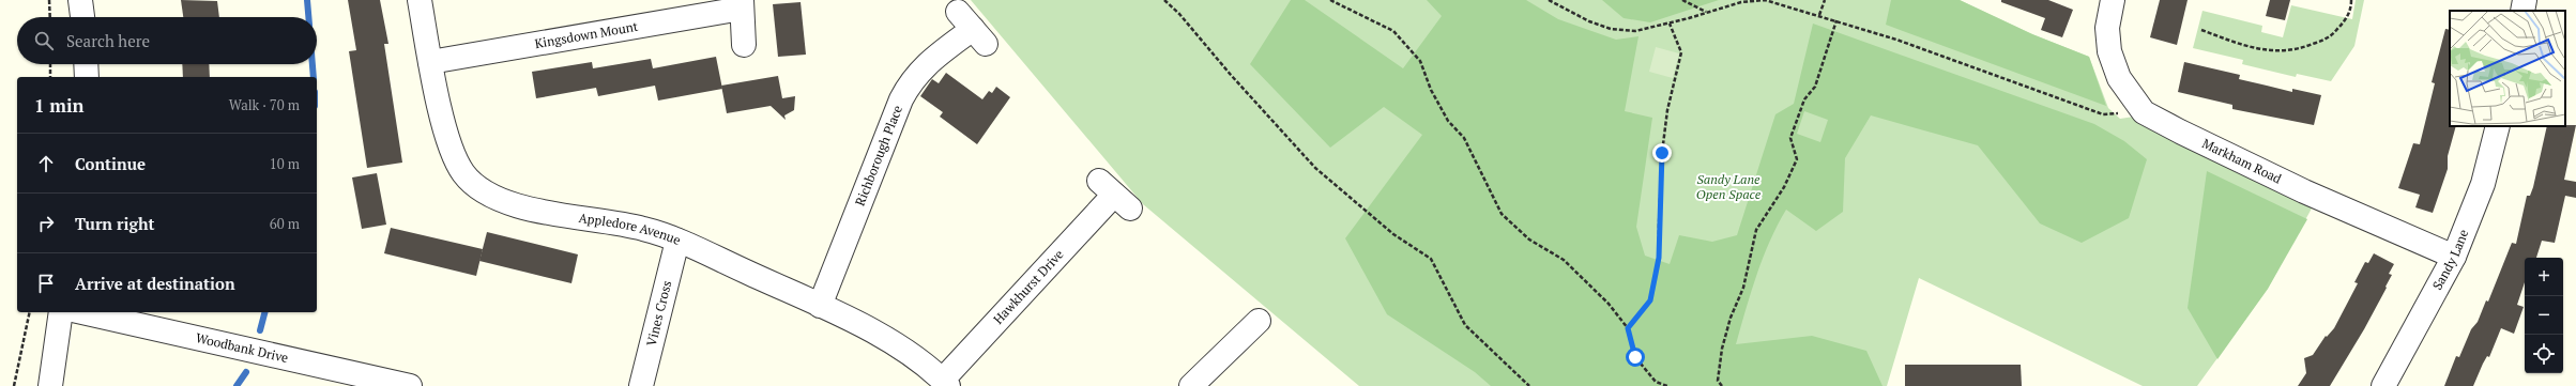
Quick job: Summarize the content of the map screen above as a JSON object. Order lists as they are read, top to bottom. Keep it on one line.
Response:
{"streets":{"street":["Kingsdown Mount","Richborough Place","Markham Road","Appledore Avenue","Sandy Lane","Hawkhurst Drive","Vines Cross","Woodbank Drive"]},"crossings":[["Kingsdown Mount","Appledore Avenue"],["Richborough Place","Appledore Avenue"],["Markham Road","Sandy Lane"],["Appledore Avenue","Hawkhurst Drive"],["Appledore Avenue","Vines Cross"]],"parks":["Sandy Lane Open Space"],"page":{"search":"Search here","heading":["1 min","Walk · 70 m"],"list":[["Continue","10 m"],["Turn right","60 m"],"Arrive at destination"],"map_buttons":["+","−"]}}
